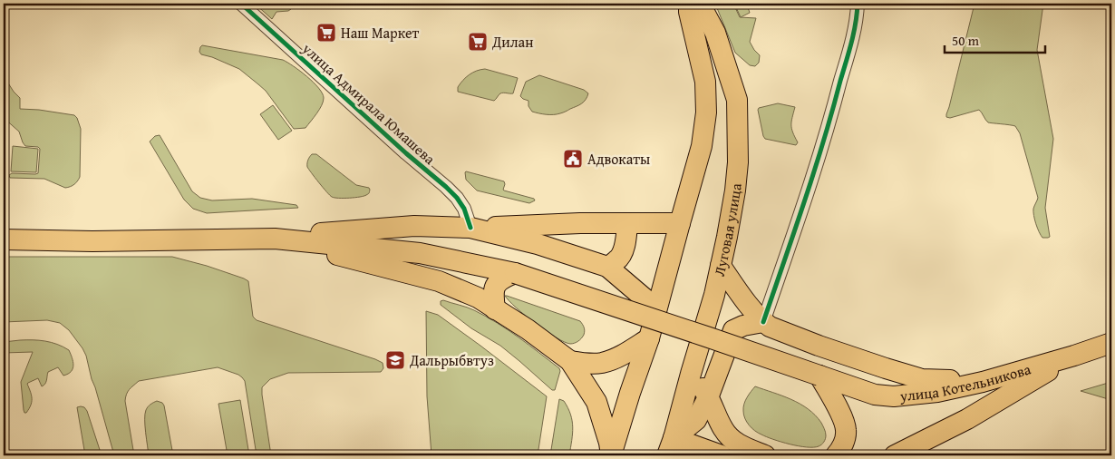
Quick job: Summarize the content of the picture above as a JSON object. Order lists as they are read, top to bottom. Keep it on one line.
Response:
{"streets":{"main road":["Луговая улица","улица Котельникова"],"street":["улица Адмирала Юмашева"]},"places":{"supermarket":["Наш Маркет","Дилан"],"public building":["Адвокаты"],"school or university":["Дальрыбвтуз"]},"scale_bar":"50 m"}
